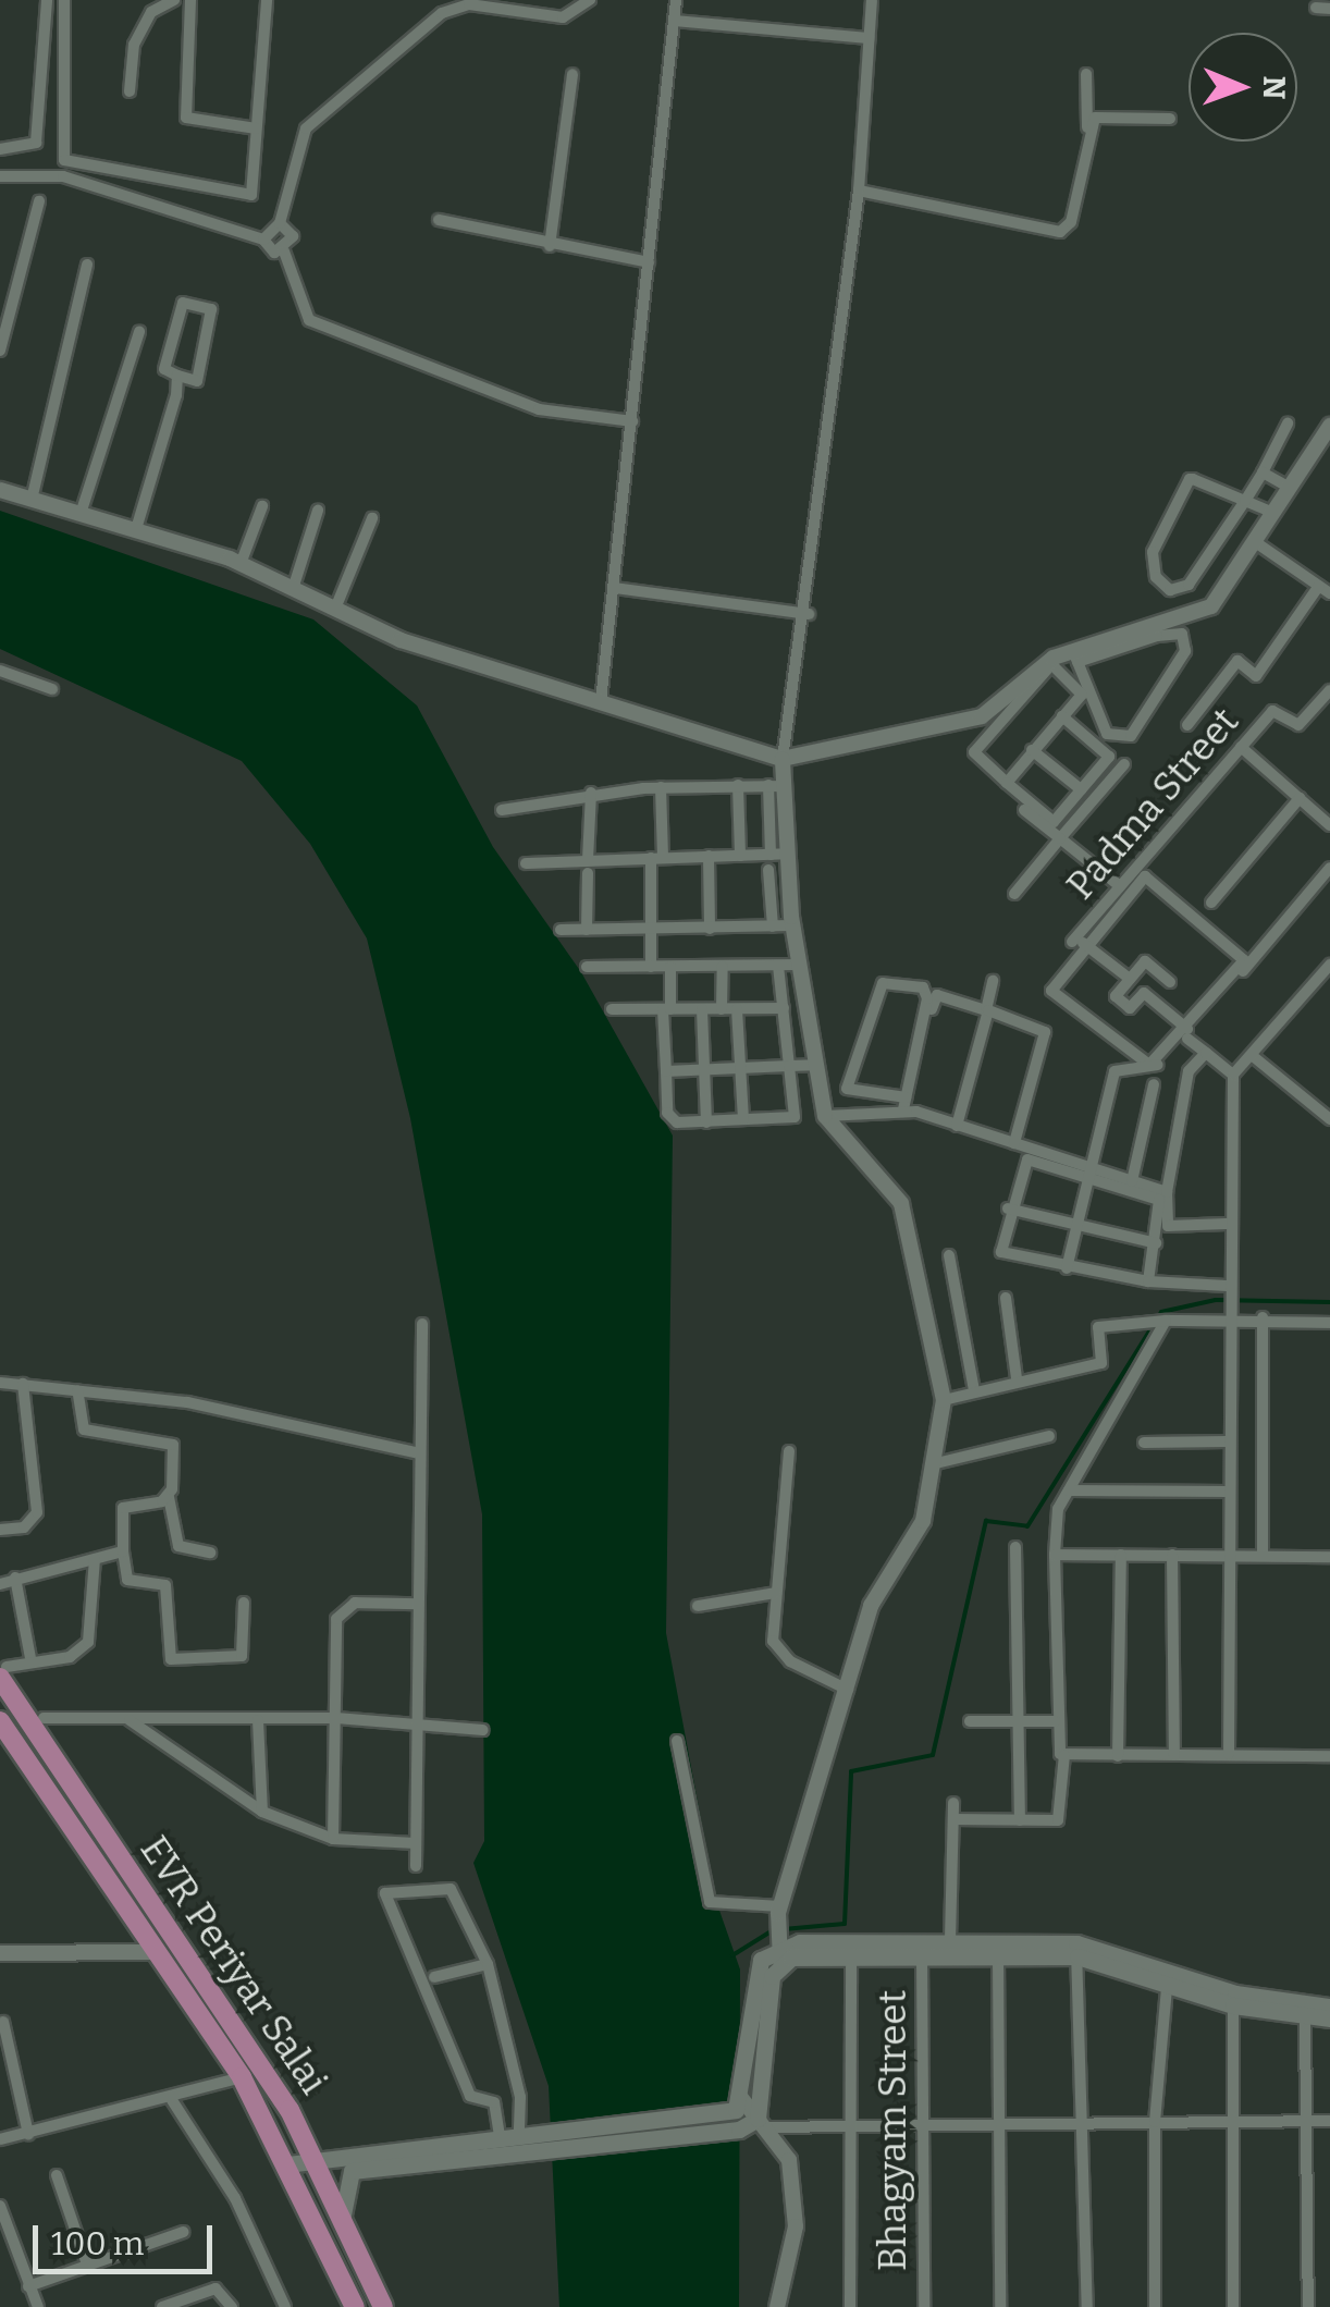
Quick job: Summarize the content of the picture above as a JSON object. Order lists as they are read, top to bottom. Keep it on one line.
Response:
{"streets":{"main road":["EVR Periyar Salai"],"street":["Padma Street","Bhagyam Street"]},"scale_bar":"100 m","north":"right"}
